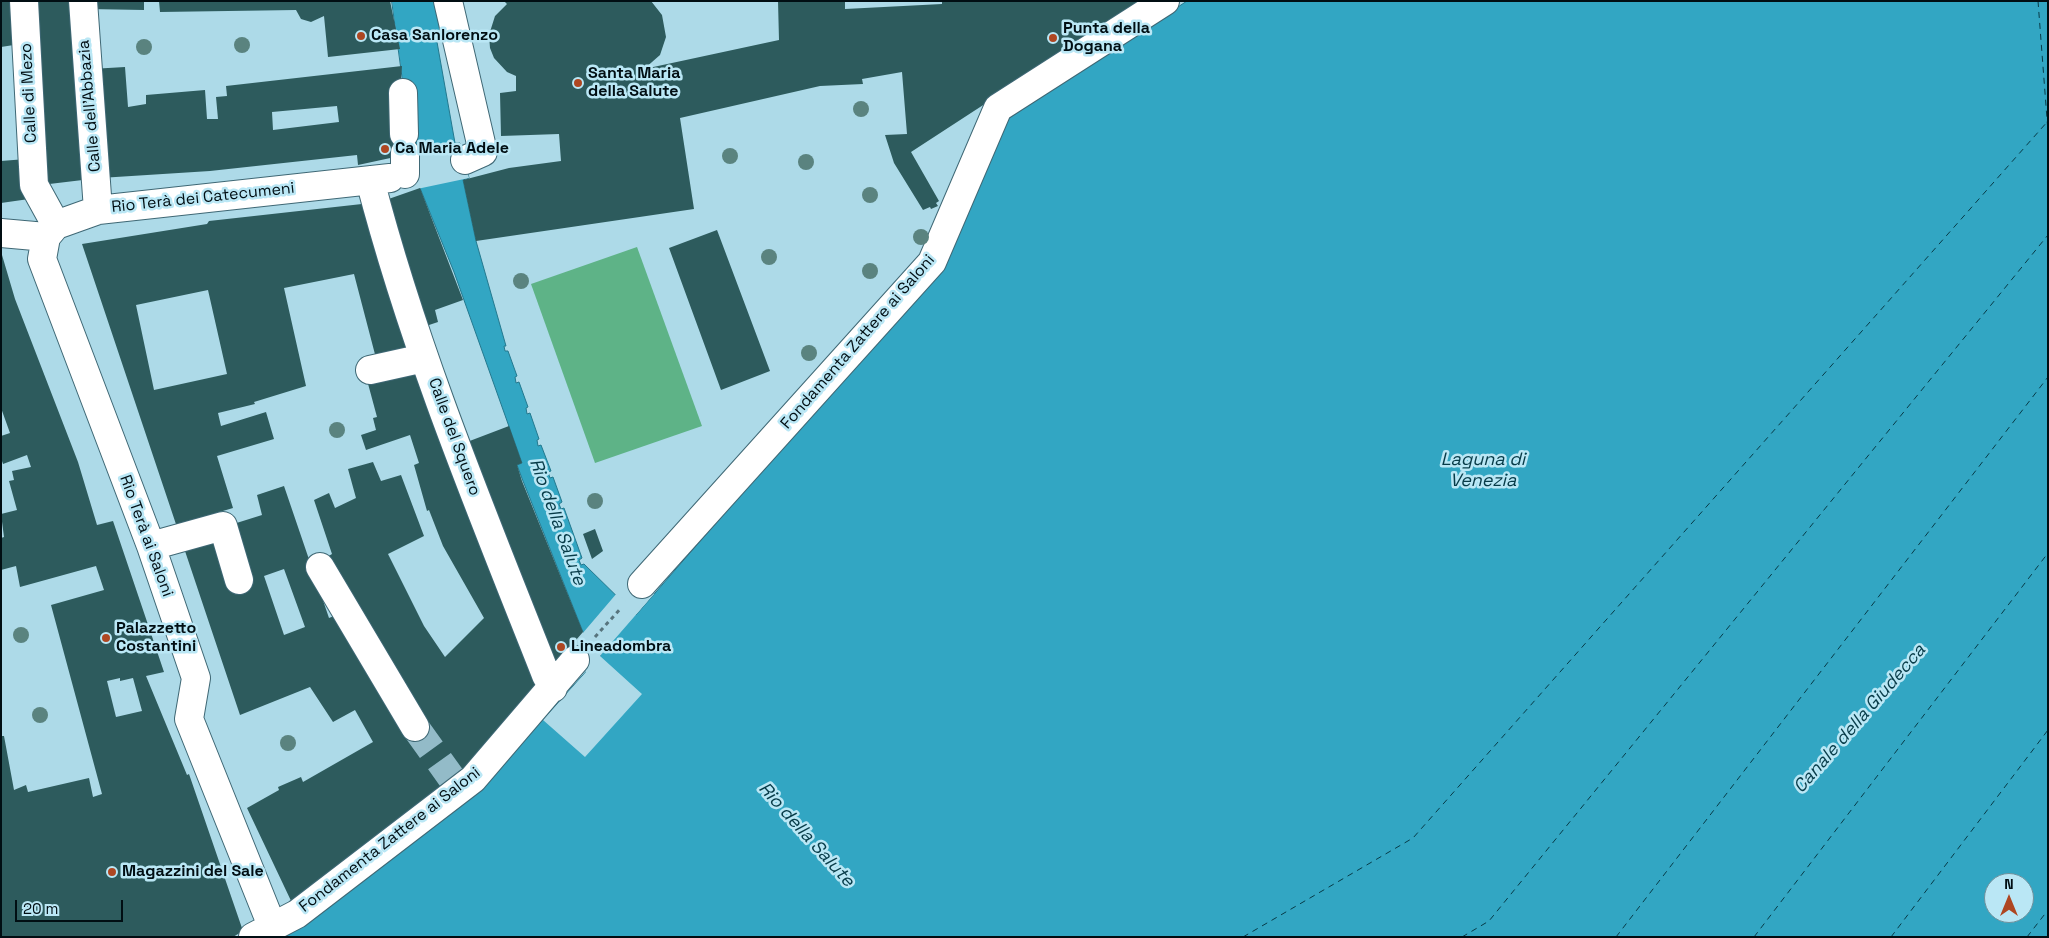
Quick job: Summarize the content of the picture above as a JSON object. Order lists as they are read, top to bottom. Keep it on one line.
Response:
{"streets":{"street":["Calle di Mezo","Calle dell'Abbazia","Rio Terà dei Catecumeni","Fondamenta Zattere ai Saloni","Calle del Squero","Rio Terà ai Saloni"]},"crossings":[["Calle di Mezo","Rio Terà ai Saloni"],["Calle dell'Abbazia","Rio Terà dei Catecumeni"],["Rio Terà dei Catecumeni","Calle del Squero"],["Rio Terà dei Catecumeni","Rio Terà ai Saloni"],["Fondamenta Zattere ai Saloni","Calle del Squero"],["Fondamenta Zattere ai Saloni","Rio Terà ai Saloni"]],"water":["Laguna di Venezia","Rio della Salute","Canale della Giudecca"],"places":["Casa Sanlorenzo","Punta della Dogana","Santa Maria della Salute","Ca Maria Adele","Palazzetto Costantini","Lineadombra","Magazzini del Sale"],"scale_bar":"20 m","north":"top"}
